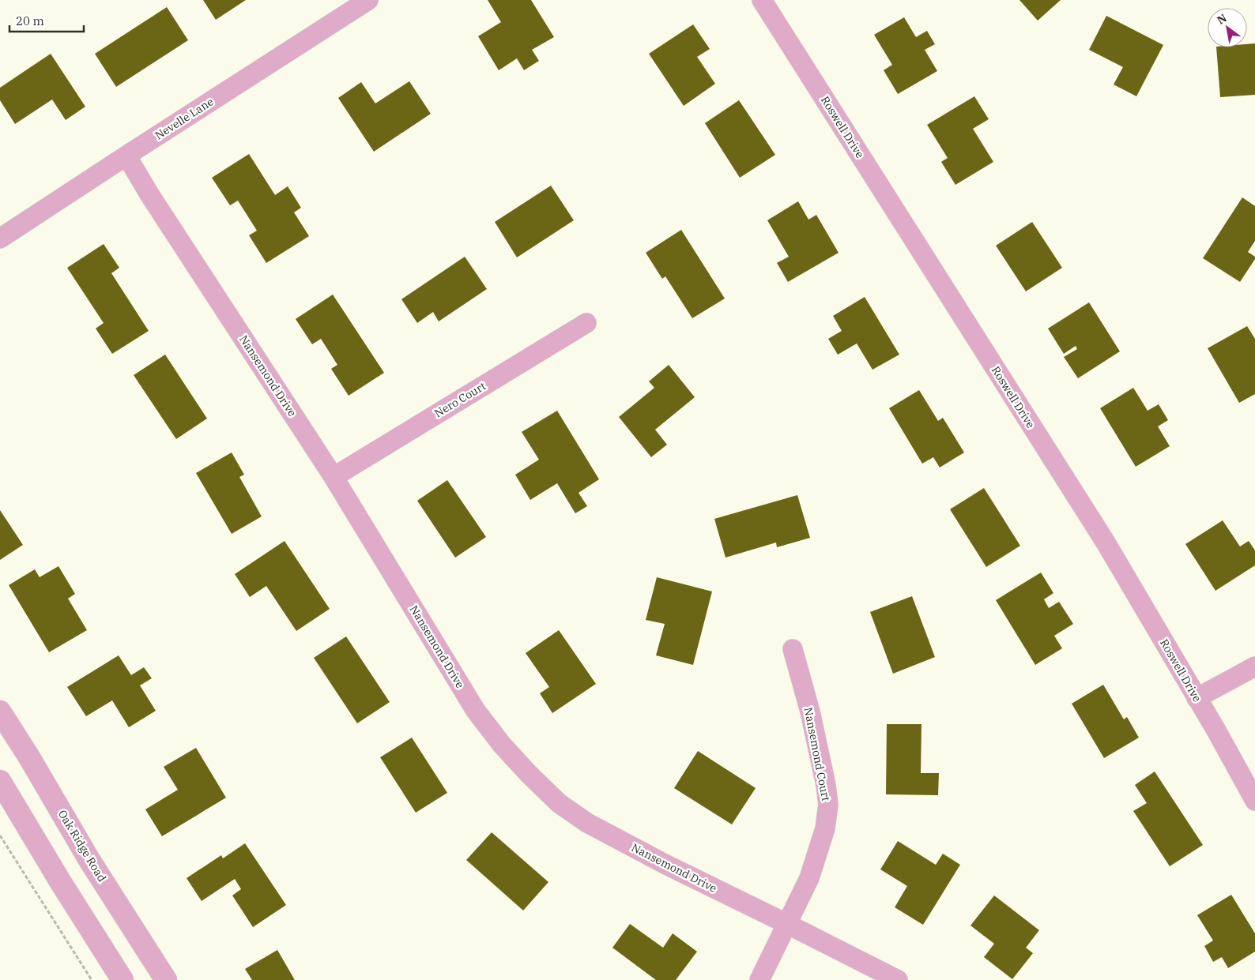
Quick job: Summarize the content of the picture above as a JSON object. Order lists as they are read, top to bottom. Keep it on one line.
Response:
{"streets":{"street":["Nevelle Lane","Roswell Drive","Nansemond Drive","Nero Court","Nansemond Court","Oak Ridge Road"]},"crossings":[["Nevelle Lane","Nansemond Drive"],["Nansemond Drive","Nero Court"],["Nansemond Drive","Nansemond Court"]],"scale_bar":"20 m","north":"top left"}
